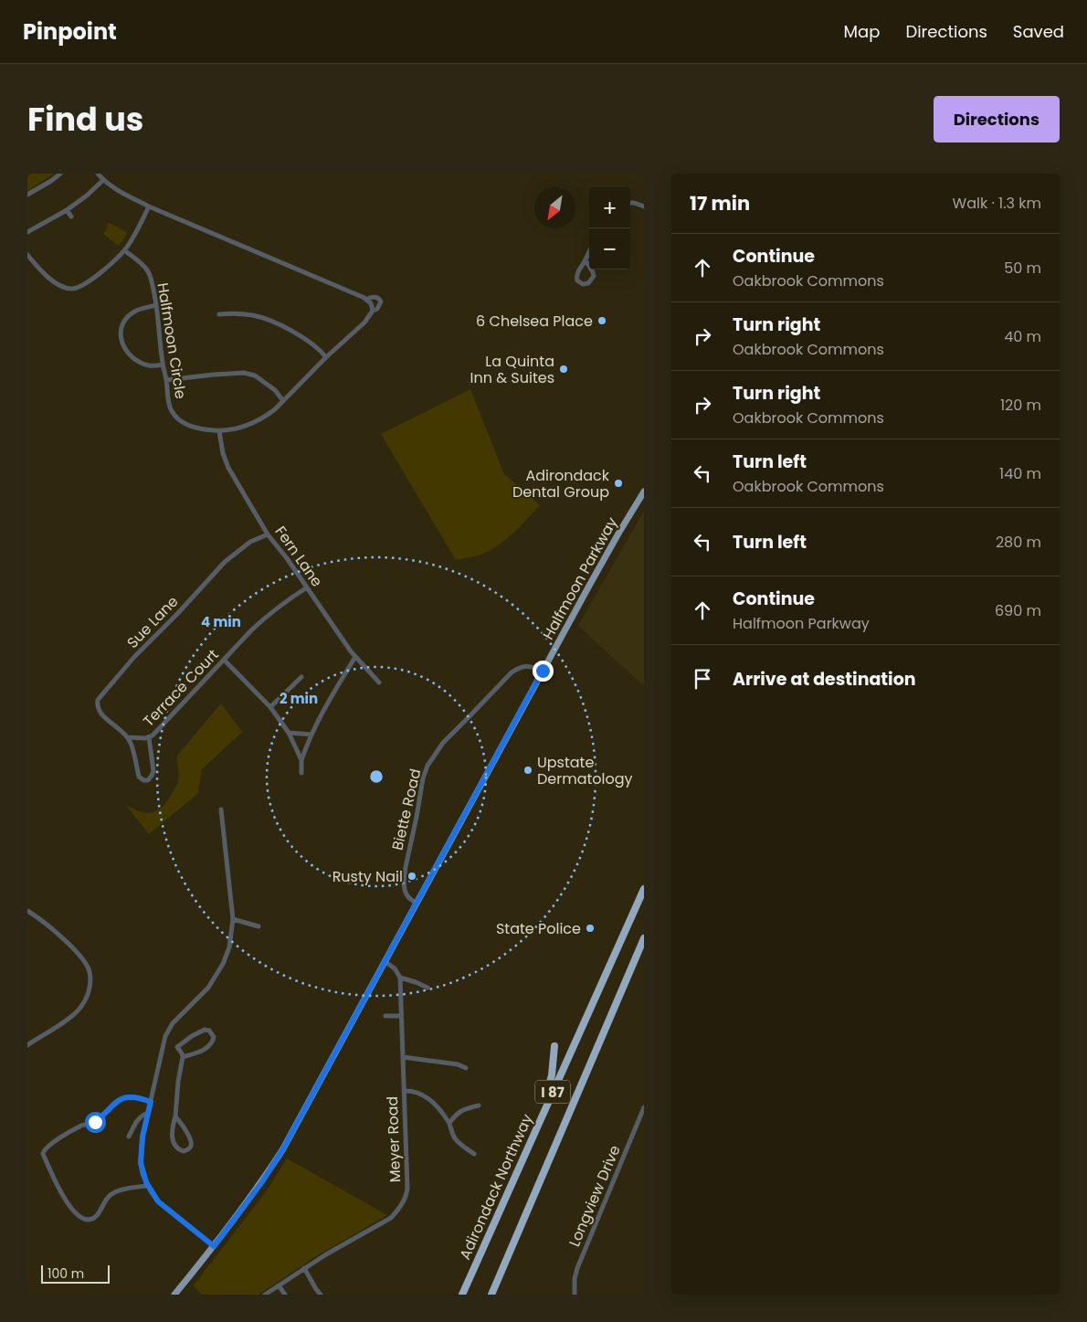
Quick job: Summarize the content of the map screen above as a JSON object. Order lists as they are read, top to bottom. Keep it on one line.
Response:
{"streets":{"highway":["I 87","Adirondack Northway"],"main road":["Halfmoon Parkway"],"street":["Halfmoon Circle","Fern Lane","Sue Lane","Terrace Court","Biette Road","Meyer Road","Longview Drive"]},"crossings":[["Halfmoon Circle","Fern Lane"],["Fern Lane","Sue Lane"],["Fern Lane","Terrace Court"],["Halfmoon Parkway","Biette Road"],["Sue Lane","Terrace Court"]],"places":["6 Chelsea Place","La Quinta Inn & Suites","Adirondack Dental Group","Upstate Dermatology","Rusty Nail","State Police"],"scale_bar":"100 m","north":"bottom left","page":{"header":"Pinpoint","nav":["Map","Directions","Saved"],"title":"Find us","buttons":"Directions","heading":["17 min","Walk · 1.3 km"],"map_buttons":["+","−"],"list":[["Continue","Oakbrook Commons","50 m"],["Turn right","Oakbrook Commons","40 m"],["Turn right","Oakbrook Commons","120 m"],["Turn left","Oakbrook Commons","140 m"],["Turn left","280 m"],["Continue","Halfmoon Parkway","690 m"],"Arrive at destination"],"scale":"100 m"},"rings":["4 min","2 min"]}
